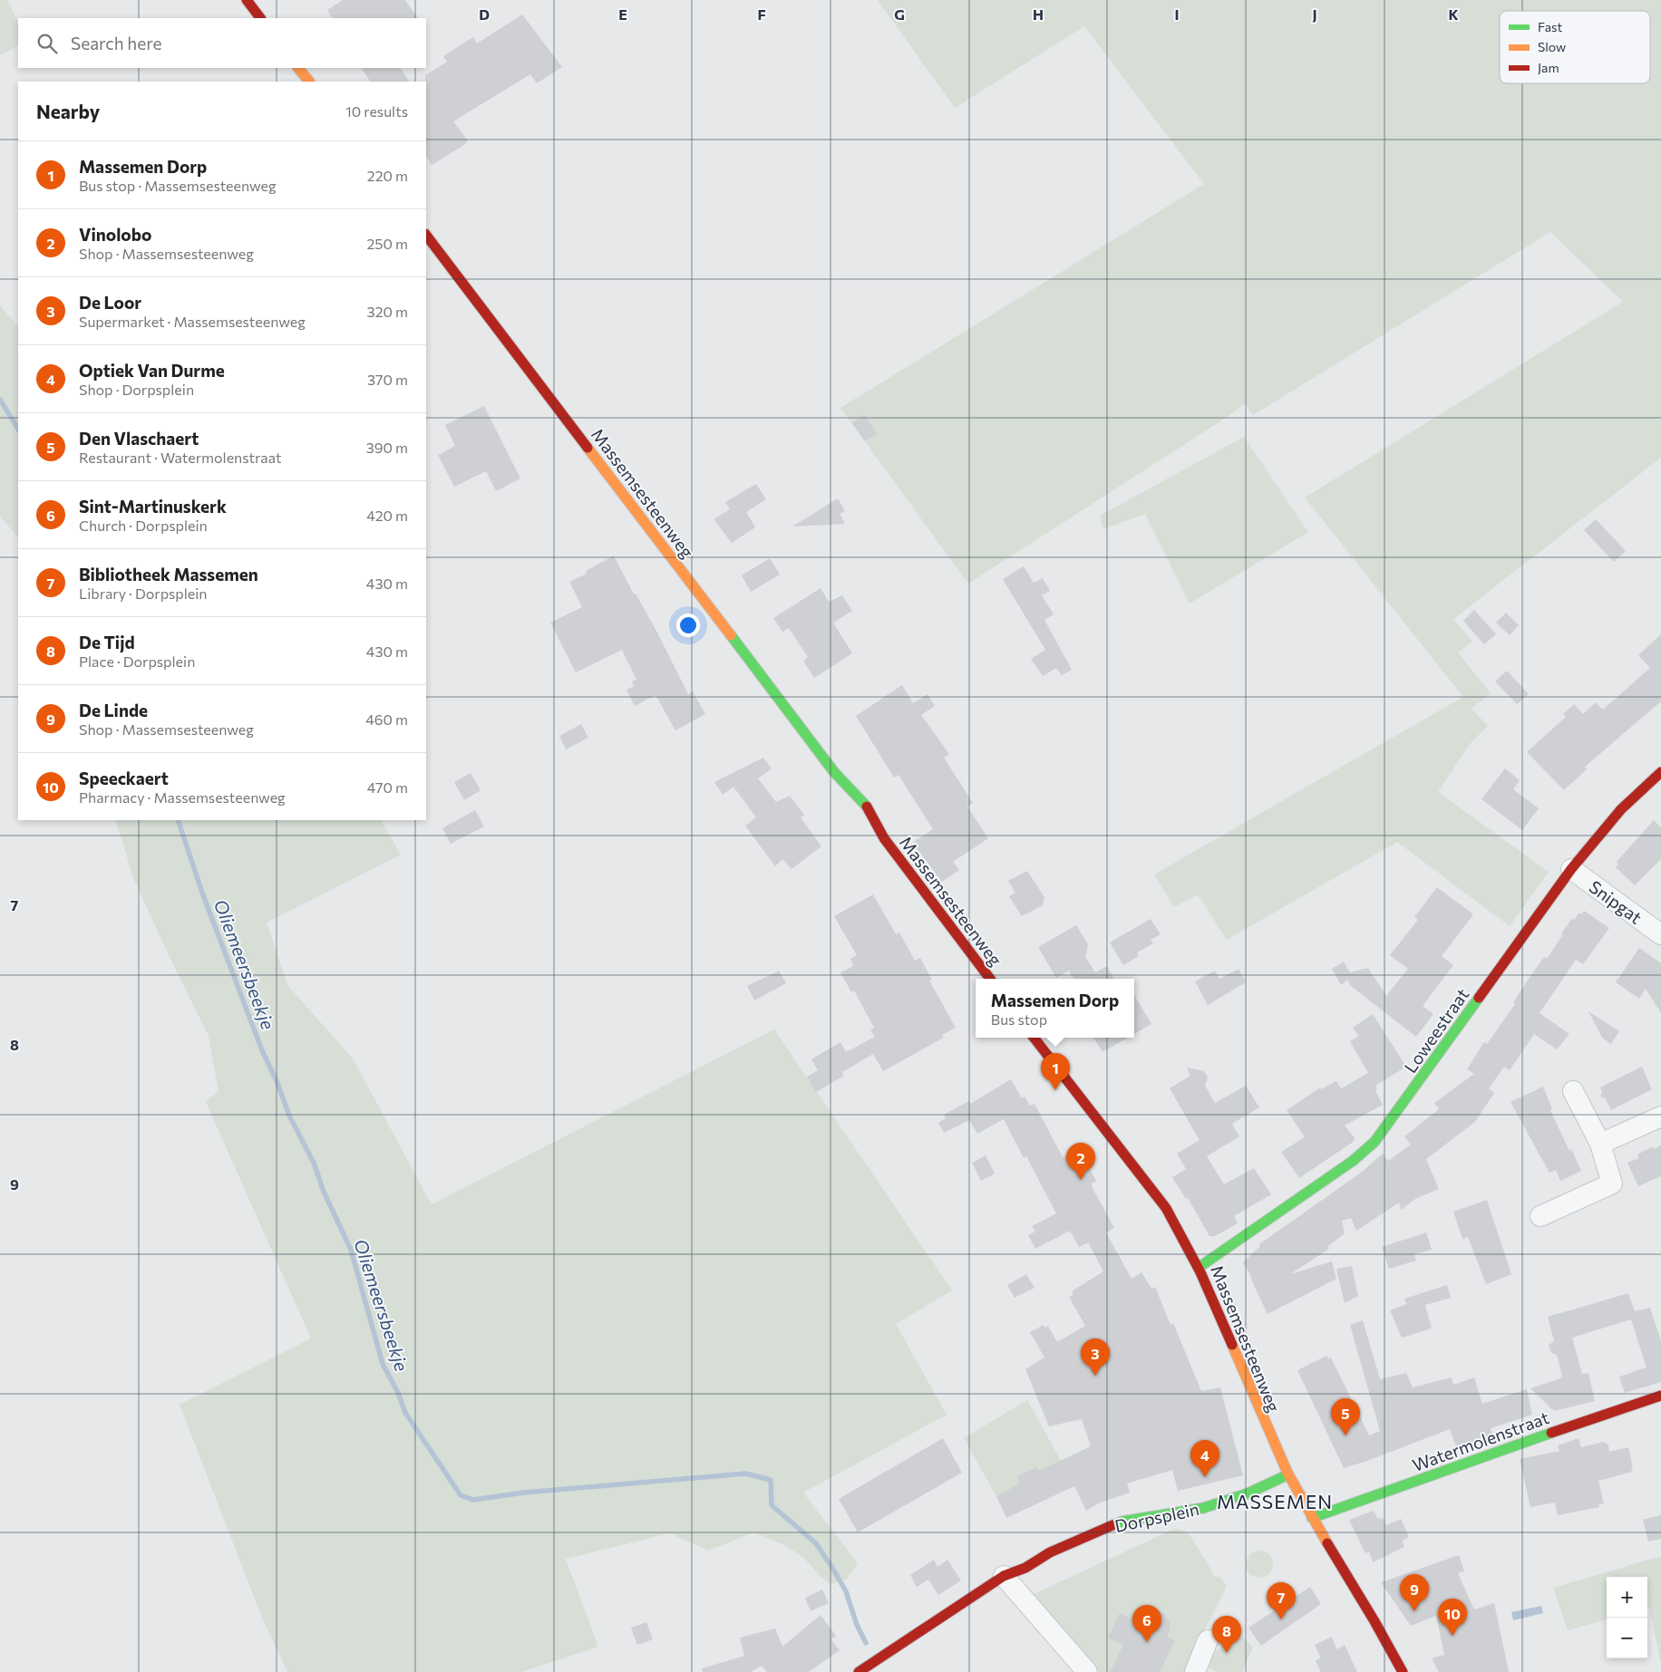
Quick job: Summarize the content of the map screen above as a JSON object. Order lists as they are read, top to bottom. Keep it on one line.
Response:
{"streets":{"main road":["Massemsesteenweg","Loweestraat","Watermolenstraat","Dorpsplein"],"street":["Snipgat"]},"crossings":[["Massemsesteenweg","Loweestraat"],["Massemsesteenweg","Watermolenstraat"],["Massemsesteenweg","Dorpsplein"],["Snipgat","Loweestraat"]],"districts":["MASSEMEN"],"water":["Oliemeersbeekje"],"legend":["Fast","Slow","Jam"],"page":{"search":"Search here","heading":["Nearby","10 results"],"list":[{"mark":"1","name":"Massemen Dorp","note":"Bus stop · Massemsesteenweg","value":"220 m"},{"mark":"2","name":"Vinolobo","note":"Shop · Massemsesteenweg","value":"250 m"},{"mark":"3","name":"De Loor","note":"Supermarket · Massemsesteenweg","value":"320 m"},{"mark":"4","name":"Optiek Van Durme","note":"Shop · Dorpsplein","value":"370 m"},{"mark":"5","name":"Den Vlaschaert","note":"Restaurant · Watermolenstraat","value":"390 m"},{"mark":"6","name":"Sint-Martinuskerk","note":"Church · Dorpsplein","value":"420 m"},{"mark":"7","name":"Bibliotheek Massemen","note":"Library · Dorpsplein","value":"430 m"},{"mark":"8","name":"De Tijd","note":"Place · Dorpsplein","value":"430 m"},{"mark":"9","name":"De Linde","note":"Shop · Massemsesteenweg","value":"460 m"},{"mark":"10","name":"Speeckaert","note":"Pharmacy · Massemsesteenweg","value":"470 m"}],"popup":["Massemen Dorp","Bus stop"],"pins":["1","2","3","5","4","9","7","10","6","8"],"map_buttons":["+","−"]},"grid":{"columns":["D","E","F","G","H","I","J","K"],"rows":["7","8","9"]}}
